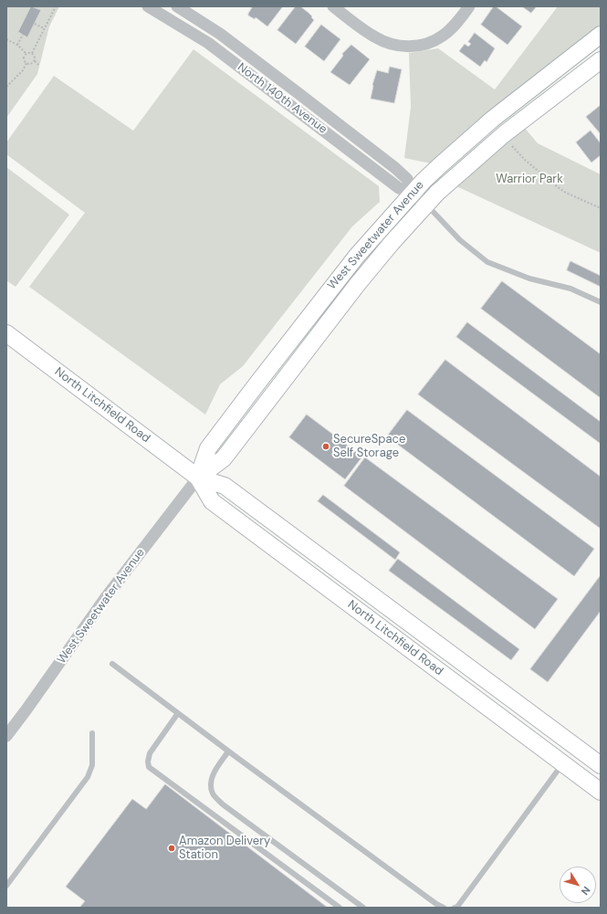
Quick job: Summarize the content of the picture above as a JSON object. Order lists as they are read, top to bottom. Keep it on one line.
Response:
{"streets":{"main road":["West Sweetwater Avenue","North Litchfield Road"],"street":["North 140th Avenue"]},"crossings":[["North 140th Avenue","West Sweetwater Avenue"],["West Sweetwater Avenue","North Litchfield Road"]],"parks":["Warrior Park"],"places":["SecureSpace Self Storage","Amazon Delivery Station"],"north":"bottom right"}
